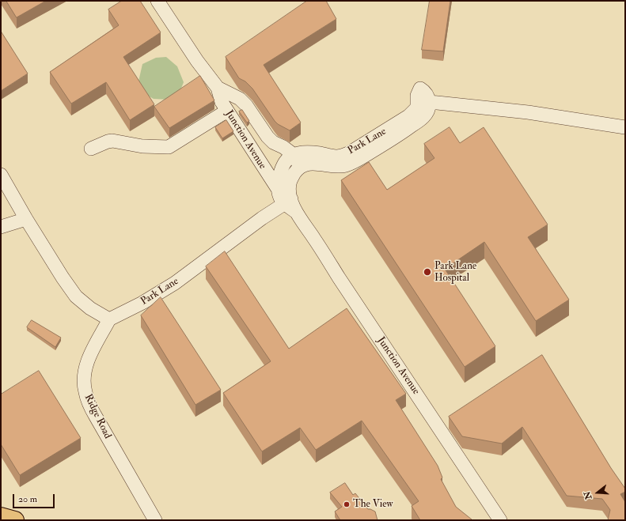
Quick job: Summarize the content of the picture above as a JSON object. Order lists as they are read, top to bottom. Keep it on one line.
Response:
{"streets":{"street":["Junction Avenue","Park Lane","Ridge Road"]},"crossings":[["Junction Avenue","Park Lane"],["Park Lane","Ridge Road"]],"places":["Park Lane Hospital","The View"],"scale_bar":"20 m","north":"left"}
